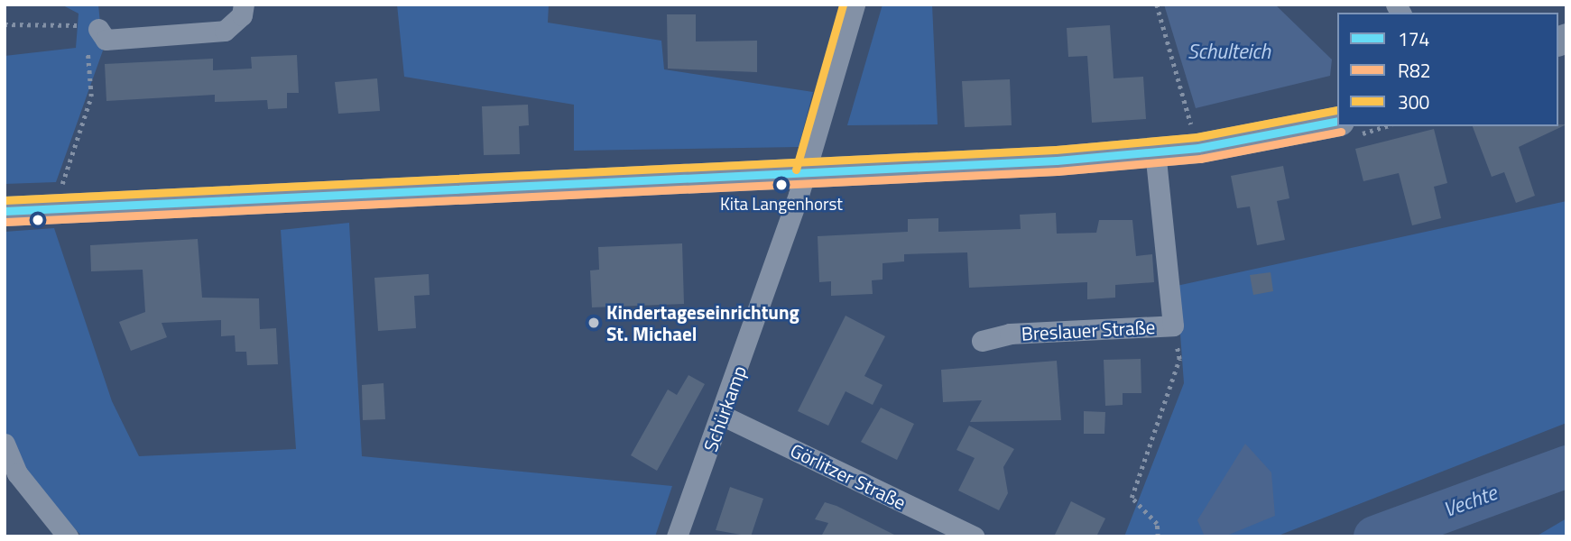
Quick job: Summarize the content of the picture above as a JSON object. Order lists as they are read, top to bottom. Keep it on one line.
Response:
{"streets":{"street":["Breslauer Straße","Schürkamp","Görlitzer Straße"]},"crossings":[["Schürkamp","Görlitzer Straße"]],"water":["Schulteich","Vechte"],"places":["Kita Langenhorst","Kindertageseinrichtung St. Michael"],"lines":["transit line 300","transit line 174","transit line R82"],"legend":["174","R82","300"]}
